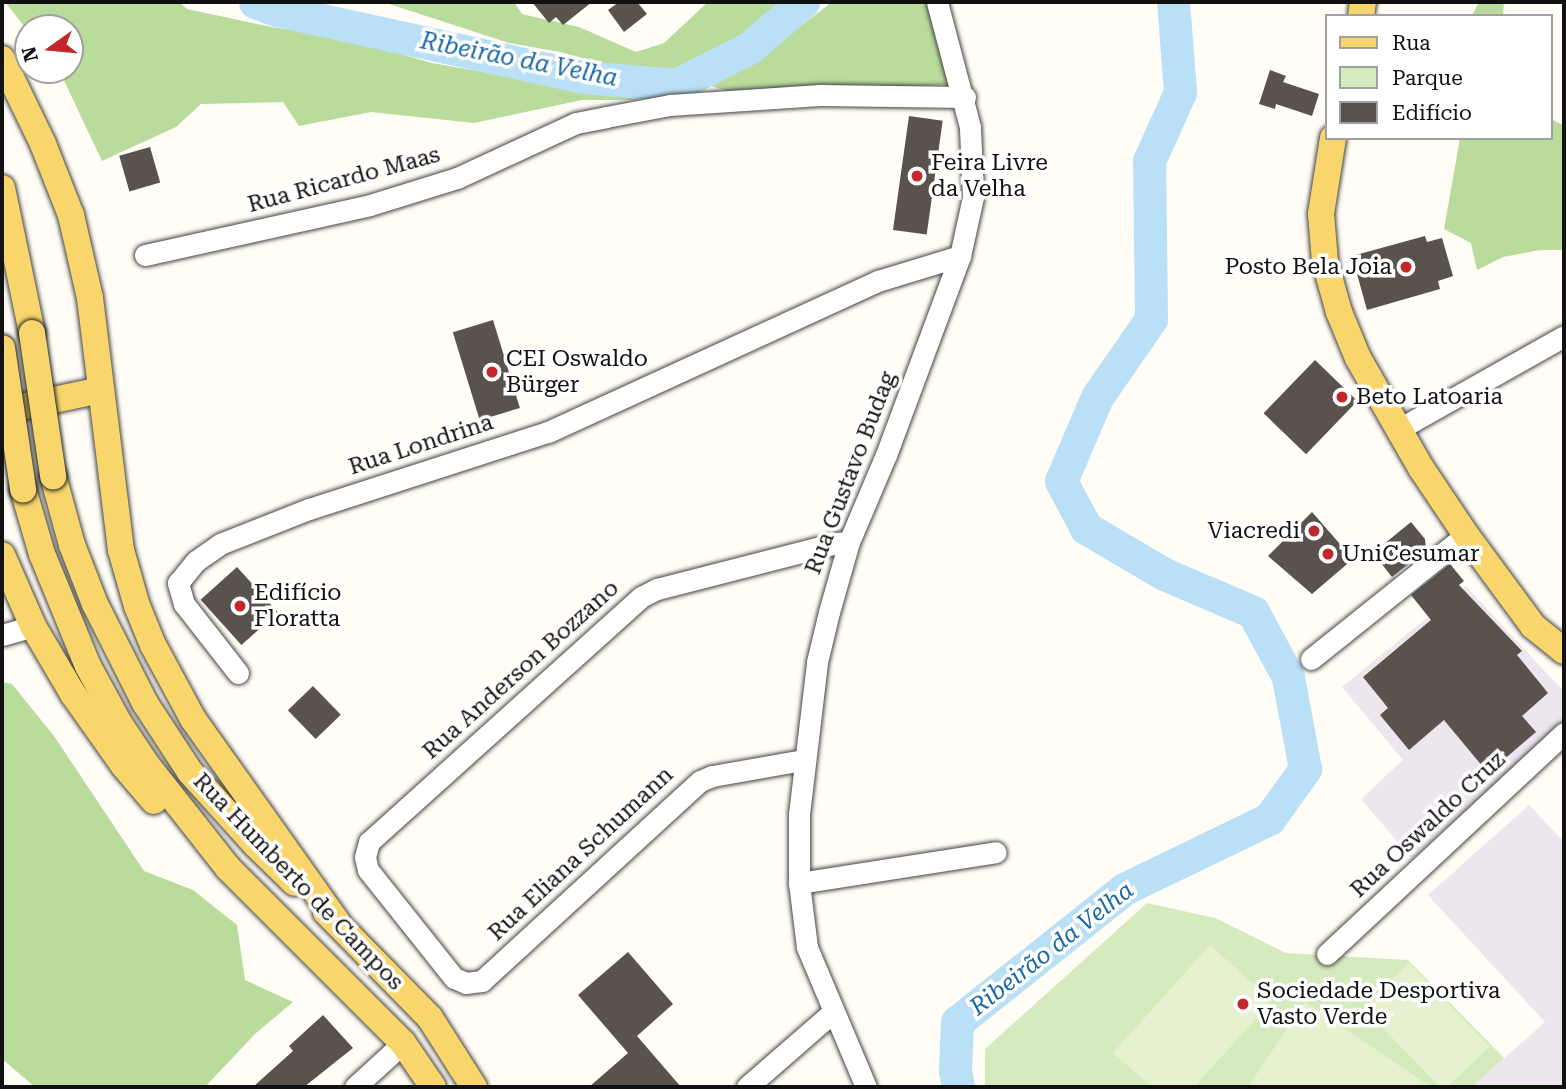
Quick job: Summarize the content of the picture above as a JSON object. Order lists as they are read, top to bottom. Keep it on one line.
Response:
{"streets":{"main road":["Rua Humberto de Campos"],"street":["Rua Ricardo Maas","Rua Londrina","Rua Gustavo Budag","Rua Anderson Bozzano","Rua Oswaldo Cruz","Rua Eliana Schumann"]},"crossings":[["Rua Ricardo Maas","Rua Gustavo Budag"],["Rua Londrina","Rua Gustavo Budag"],["Rua Gustavo Budag","Rua Anderson Bozzano"],["Rua Gustavo Budag","Rua Eliana Schumann"],["Rua Anderson Bozzano","Rua Eliana Schumann"]],"water":["Ribeirão da Velha"],"places":["Feira Livre da Velha","Posto Bela Joia","CEI Oswaldo Bürger","Beto Latoaria","Viacredi","UniCesumar","Edifício Floratta","Sociedade Desportiva Vasto Verde"],"legend":["Rua","Parque","Edifício"],"north":"left"}
